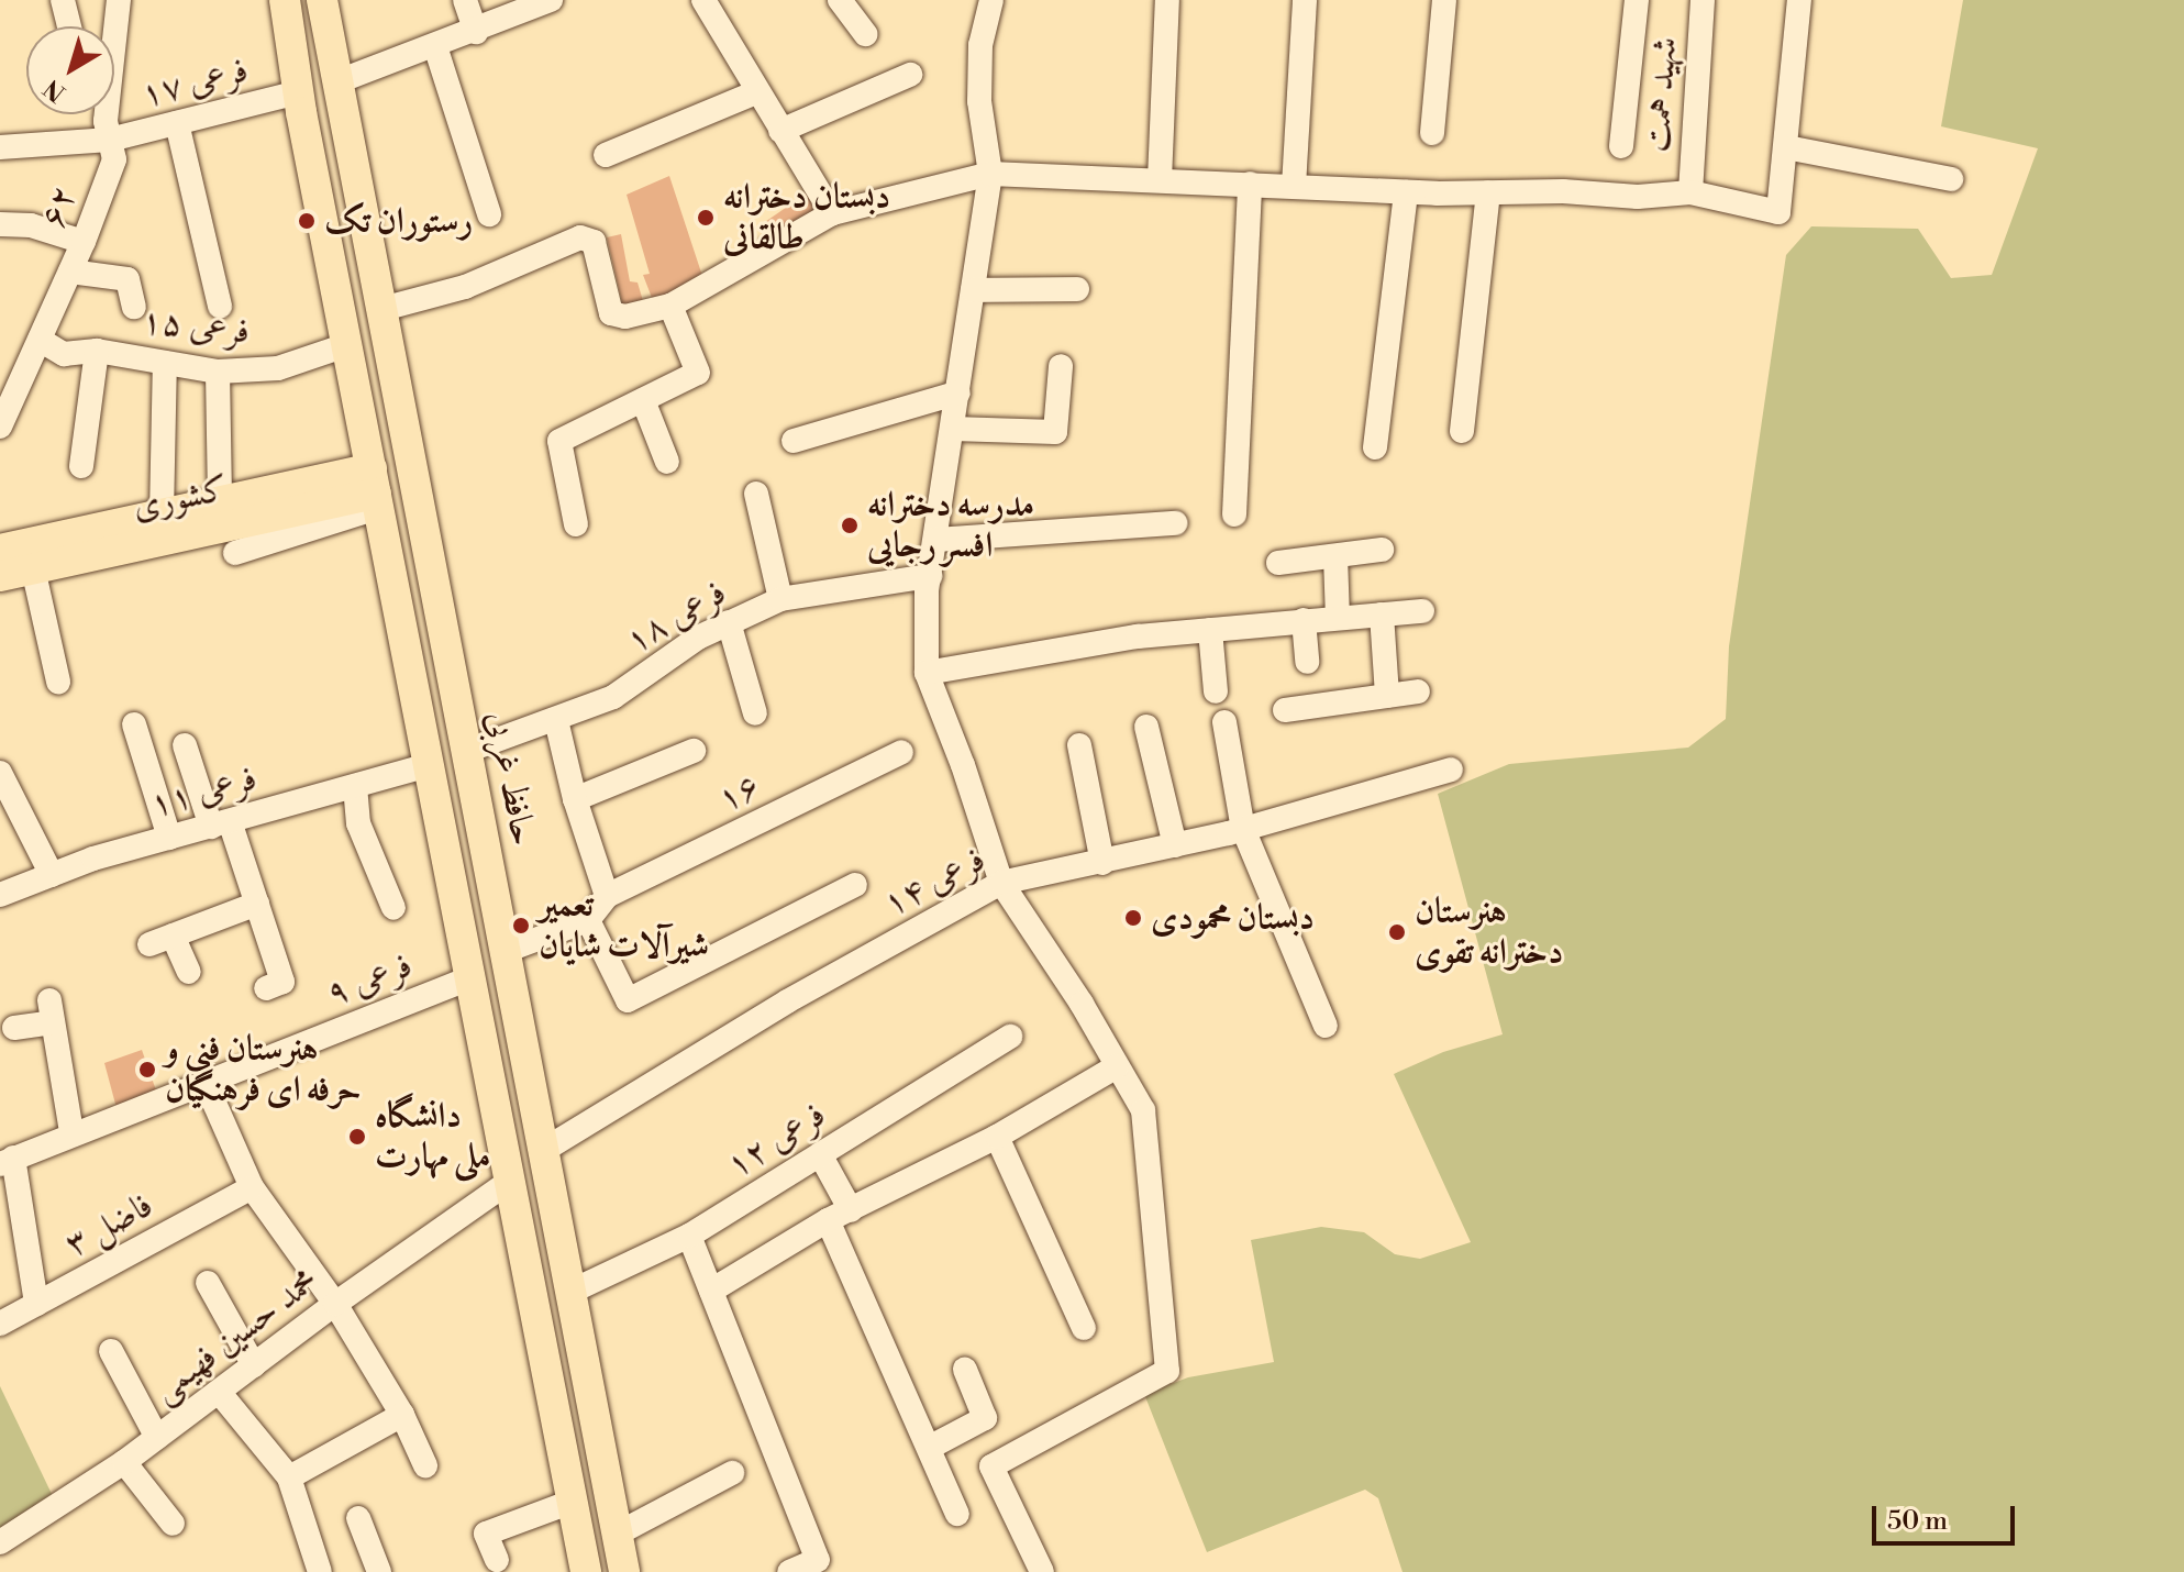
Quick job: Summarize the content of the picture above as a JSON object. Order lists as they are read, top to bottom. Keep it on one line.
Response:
{"streets":{"main road":["کشوری","حافظ غربی"],"street":["فرعی ۱۷","شهید همت","۶۲","فرعی ۱۵","فرعی ۱۸","فرعی ۱۱","۱۶","فرعی ۱۴","فرعی ۹","فرعی ۱۲","فاضل ۳","محمد حسین فهیمی"]},"crossings":[["فرعی ۱۷","۶۲"],["۶۲","فرعی ۱۵"],["فرعی ۱۸","حافظ غربی"],["حافظ غربی","۱۶"],["حافظ غربی","فرعی ۱۴"],["حافظ غربی","فرعی ۱۲"]],"places":["دبستان دخترانه طالقانی","رستوران تک","مدرسه دخترانه افسر رجایی","دبستان محمودی","تعمیر شیرآلات شایان","هنرستان دخترانه تقوی","هنرستان فنی و حرفه ای فرهنگیان","دانشگاه ملی مهارت"],"scale_bar":"50 m","north":"bottom left"}
